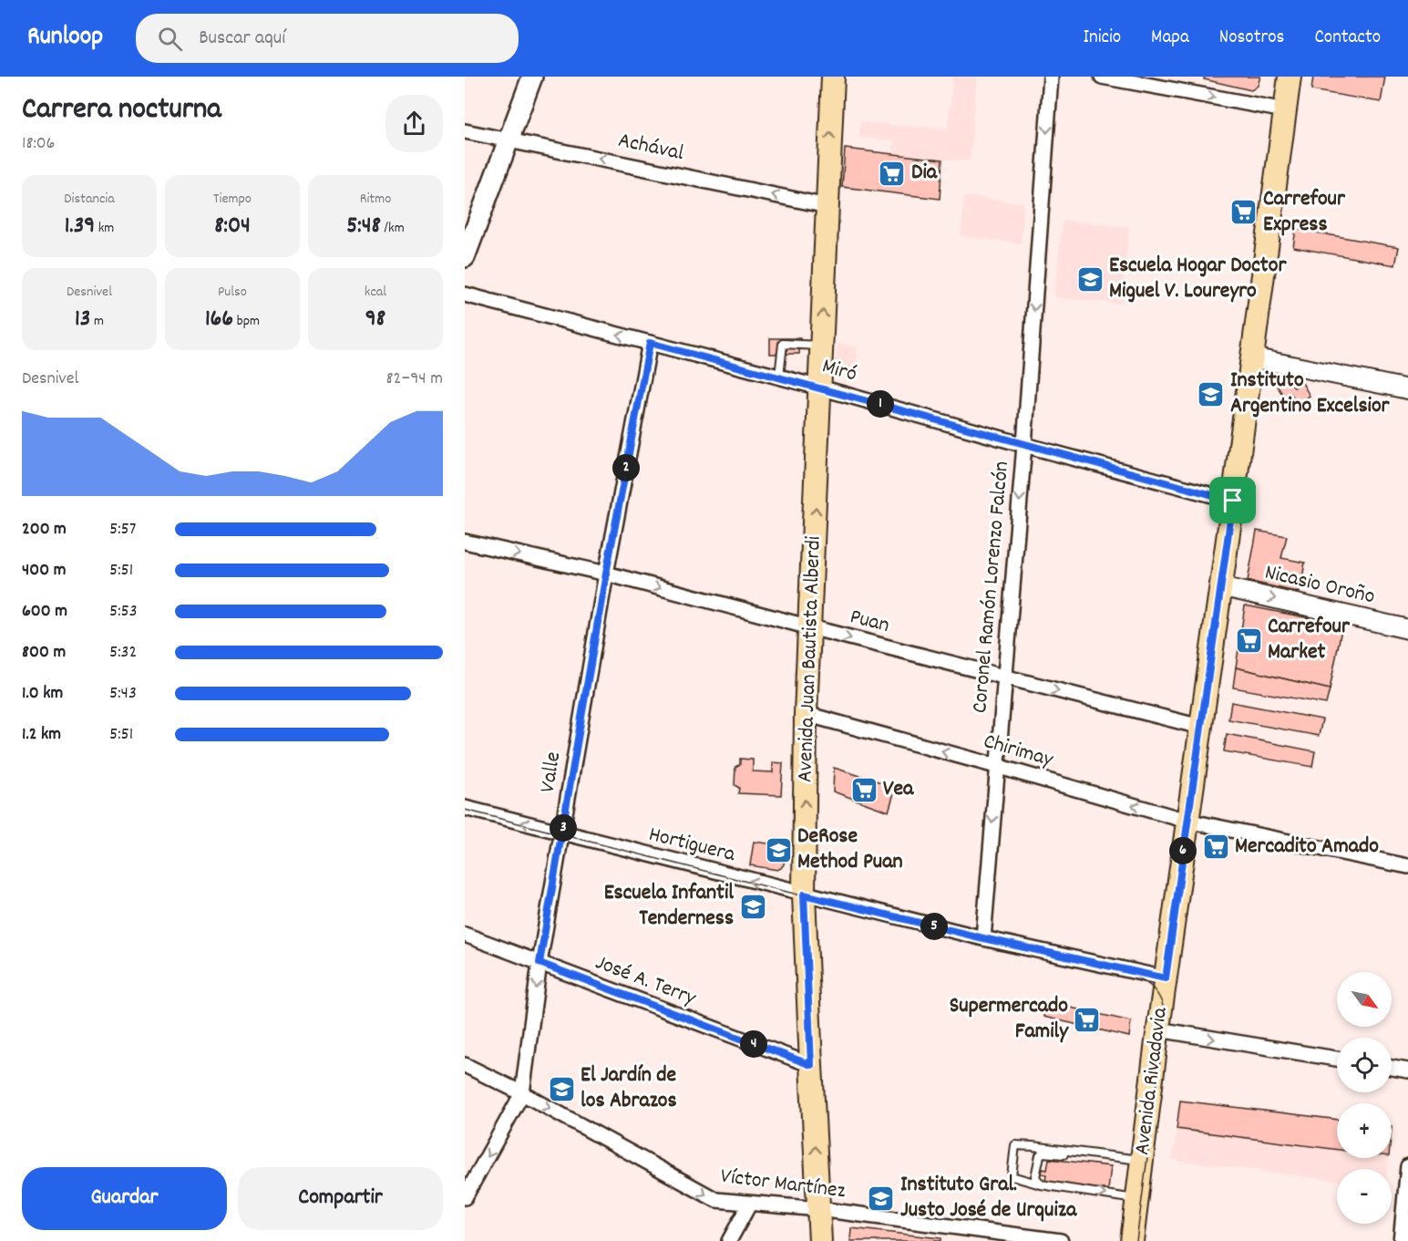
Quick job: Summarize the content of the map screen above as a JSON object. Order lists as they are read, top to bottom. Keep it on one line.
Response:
{"streets":{"main road":["Avenida Juan Bautista Alberdi","Avenida Rivadavia"],"street":["Achával","Miró","Nicasio Oroño","Coronel Ramón Lorenzo Falcón","Puan","Chirimay","Valle","Hortiguera","José A. Terry","Víctor Martínez"]},"crossings":[["Achával","Avenida Juan Bautista Alberdi"],["Miró","Coronel Ramón Lorenzo Falcón"],["Miró","Avenida Juan Bautista Alberdi"],["Miró","Valle"],["Miró","Avenida Rivadavia"],["Nicasio Oroño","Avenida Rivadavia"],["Coronel Ramón Lorenzo Falcón","Puan"],["Coronel Ramón Lorenzo Falcón","Chirimay"],["Coronel Ramón Lorenzo Falcón","Hortiguera"],["Puan","Avenida Juan Bautista Alberdi"],["Puan","Valle"],["Puan","Avenida Rivadavia"],["Avenida Juan Bautista Alberdi","Chirimay"],["Avenida Juan Bautista Alberdi","Hortiguera"],["Avenida Juan Bautista Alberdi","José A. Terry"],["Avenida Juan Bautista Alberdi","Víctor Martínez"],["Chirimay","Avenida Rivadavia"],["Valle","Hortiguera"],["Valle","José A. Terry"],["Valle","Víctor Martínez"],["Hortiguera","Avenida Rivadavia"]],"one_way":["Achával","Nicasio Oroño","Coronel Ramón Lorenzo Falcón","Puan","Avenida Juan Bautista Alberdi","Chirimay","Hortiguera","Víctor Martínez"],"places":{"supermarket":["Dia","Carrefour Express","Carrefour Market","Vea","Mercadito Amado","Supermercado Family"],"school or university":["Escuela Hogar Doctor Miguel V. Loureyro","Instituto Argentino Excelsior","DeRose Method Puan","Escuela Infantil Tenderness","El Jardín de los Abrazos","Instituto Gral. Justo José de Urquiza"]},"north":"bottom right","page":{"header":"Runloop","search":"Buscar aquí","nav":["Inicio","Mapa","Nosotros","Contacto"],"heading":["Carrera nocturna","18:06"],"stats":[["Distancia","1.39 km"],["Tiempo","8:04"],["Ritmo","5:48 /km"],["Desnivel","13 m"],["Pulso","166 bpm"],["kcal","98"]],"chart":["Desnivel","82–94 m"],"pins":["1","2","3","6","5","4"],"list":[{"name":"200 m","note":"5:57"},{"name":"400 m","note":"5:51"},{"name":"600 m","note":"5:53"},{"name":"800 m","note":"5:32"},{"name":"1.0 km","note":"5:43"},{"name":"1.2 km","note":"5:51"}],"map_buttons":["+","−"],"buttons":["Guardar","Compartir"]}}
